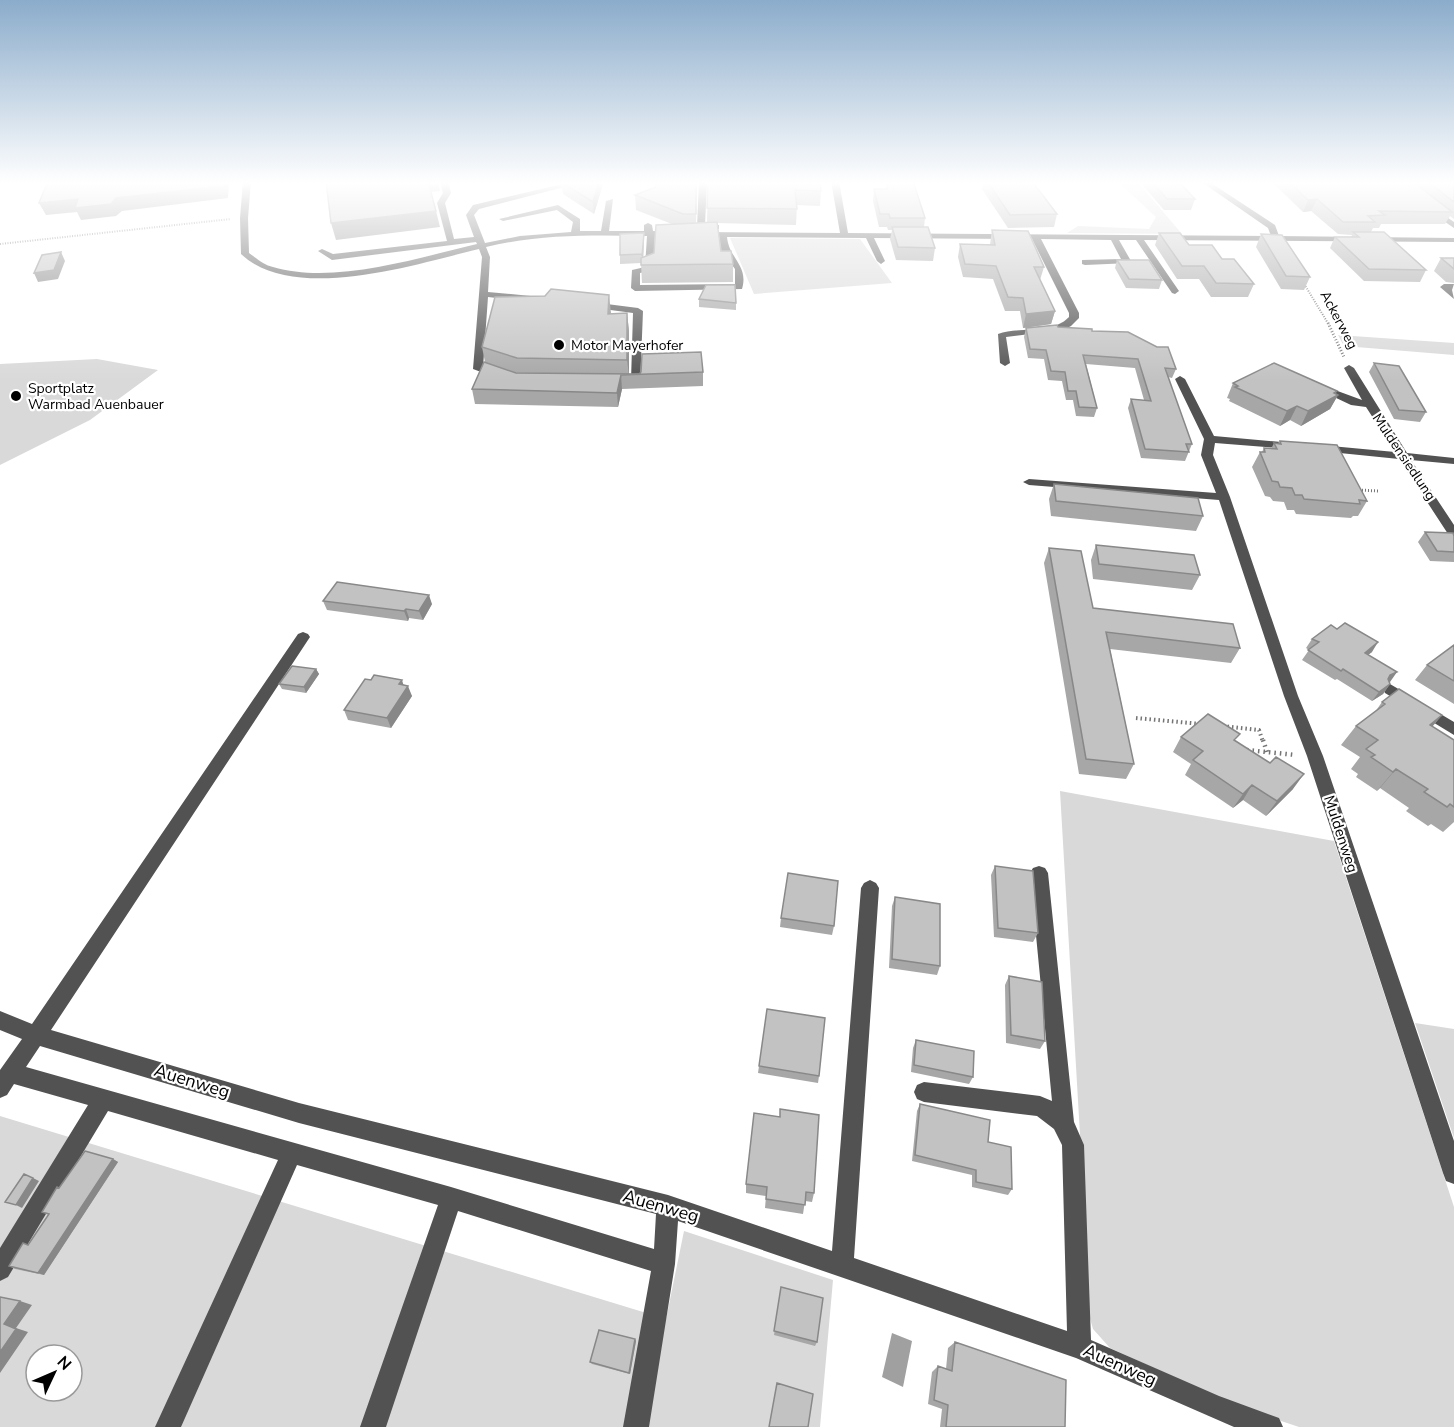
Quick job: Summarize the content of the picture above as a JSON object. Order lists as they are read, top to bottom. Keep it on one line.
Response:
{"streets":{"street":["Ackerweg","Muldensiedlung","Muldenweg","Auenweg"]},"crossings":[["Ackerweg","Muldensiedlung"]],"places":["Motor Mayerhofer","Sportplatz Warmbad Auenbauer"],"north":"top right"}
